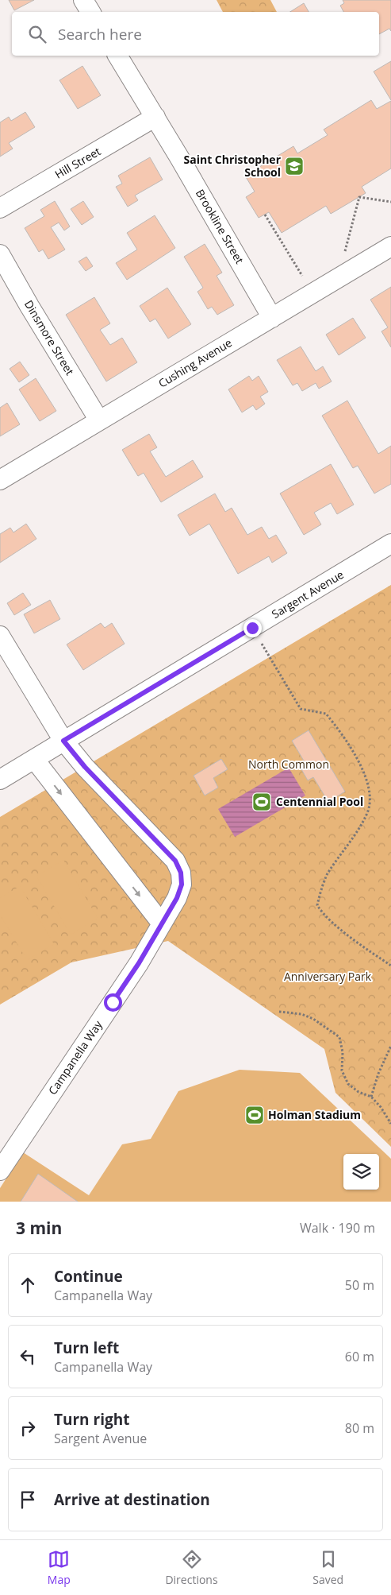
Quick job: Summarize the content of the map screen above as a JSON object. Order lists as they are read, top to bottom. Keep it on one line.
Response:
{"streets":{"street":["Hill Street","Brookline Street","Dinsmore Street","Cushing Avenue","Sargent Avenue","Campanella Way"]},"crossings":[["Hill Street","Brookline Street"],["Brookline Street","Cushing Avenue"],["Dinsmore Street","Cushing Avenue"],["Sargent Avenue","Campanella Way"]],"parks":["North Common","Anniversary Park"],"places":{"school or university":["Saint Christopher School"],"sports":["Centennial Pool","Holman Stadium"]},"page":{"search":"Search here","heading":["3 min","Walk · 190 m"],"list":[["Continue","Campanella Way","50 m"],["Turn left","Campanella Way","60 m"],["Turn right","Sargent Avenue","80 m"],"Arrive at destination"],"nav":["Map","Directions","Saved"]}}
